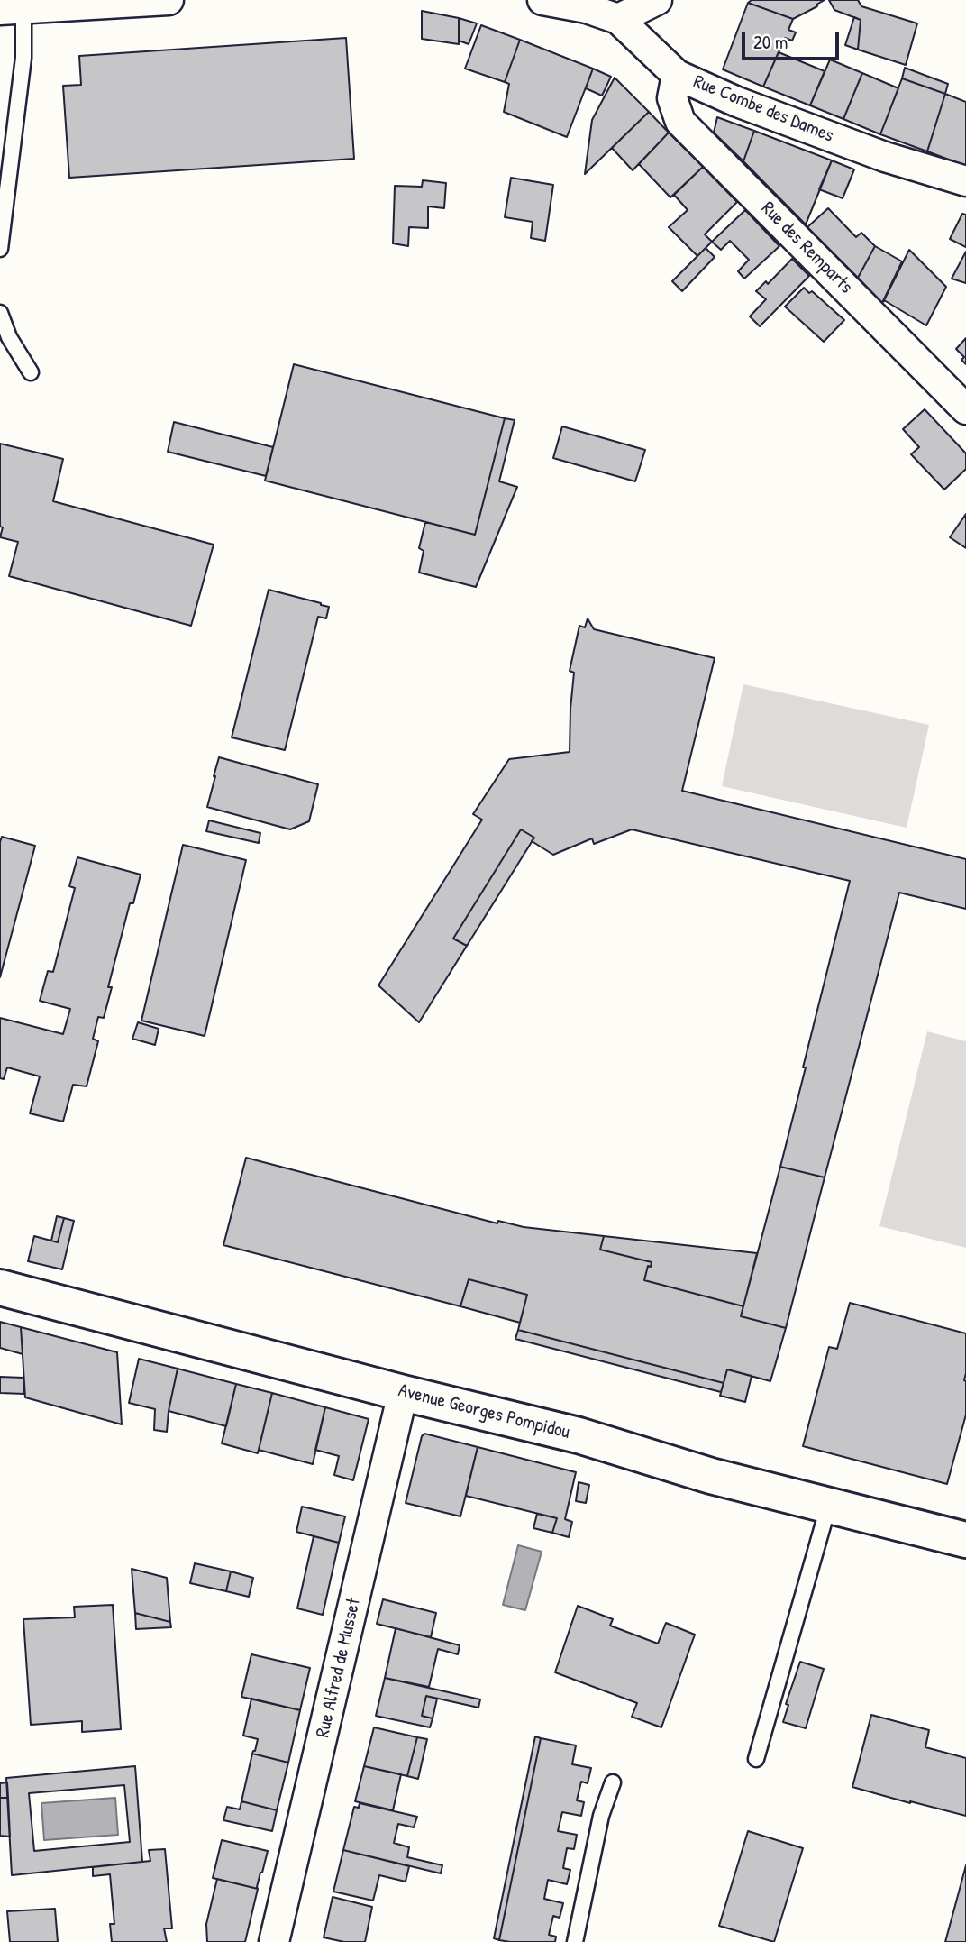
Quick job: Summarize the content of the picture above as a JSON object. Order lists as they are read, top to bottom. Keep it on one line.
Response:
{"streets":{"main road":["Avenue Georges Pompidou"],"street":["Rue Combe des Dames","Rue des Remparts","Rue Alfred de Musset"]},"crossings":[["Rue Combe des Dames","Rue des Remparts"],["Avenue Georges Pompidou","Rue Alfred de Musset"]],"scale_bar":"20 m"}
